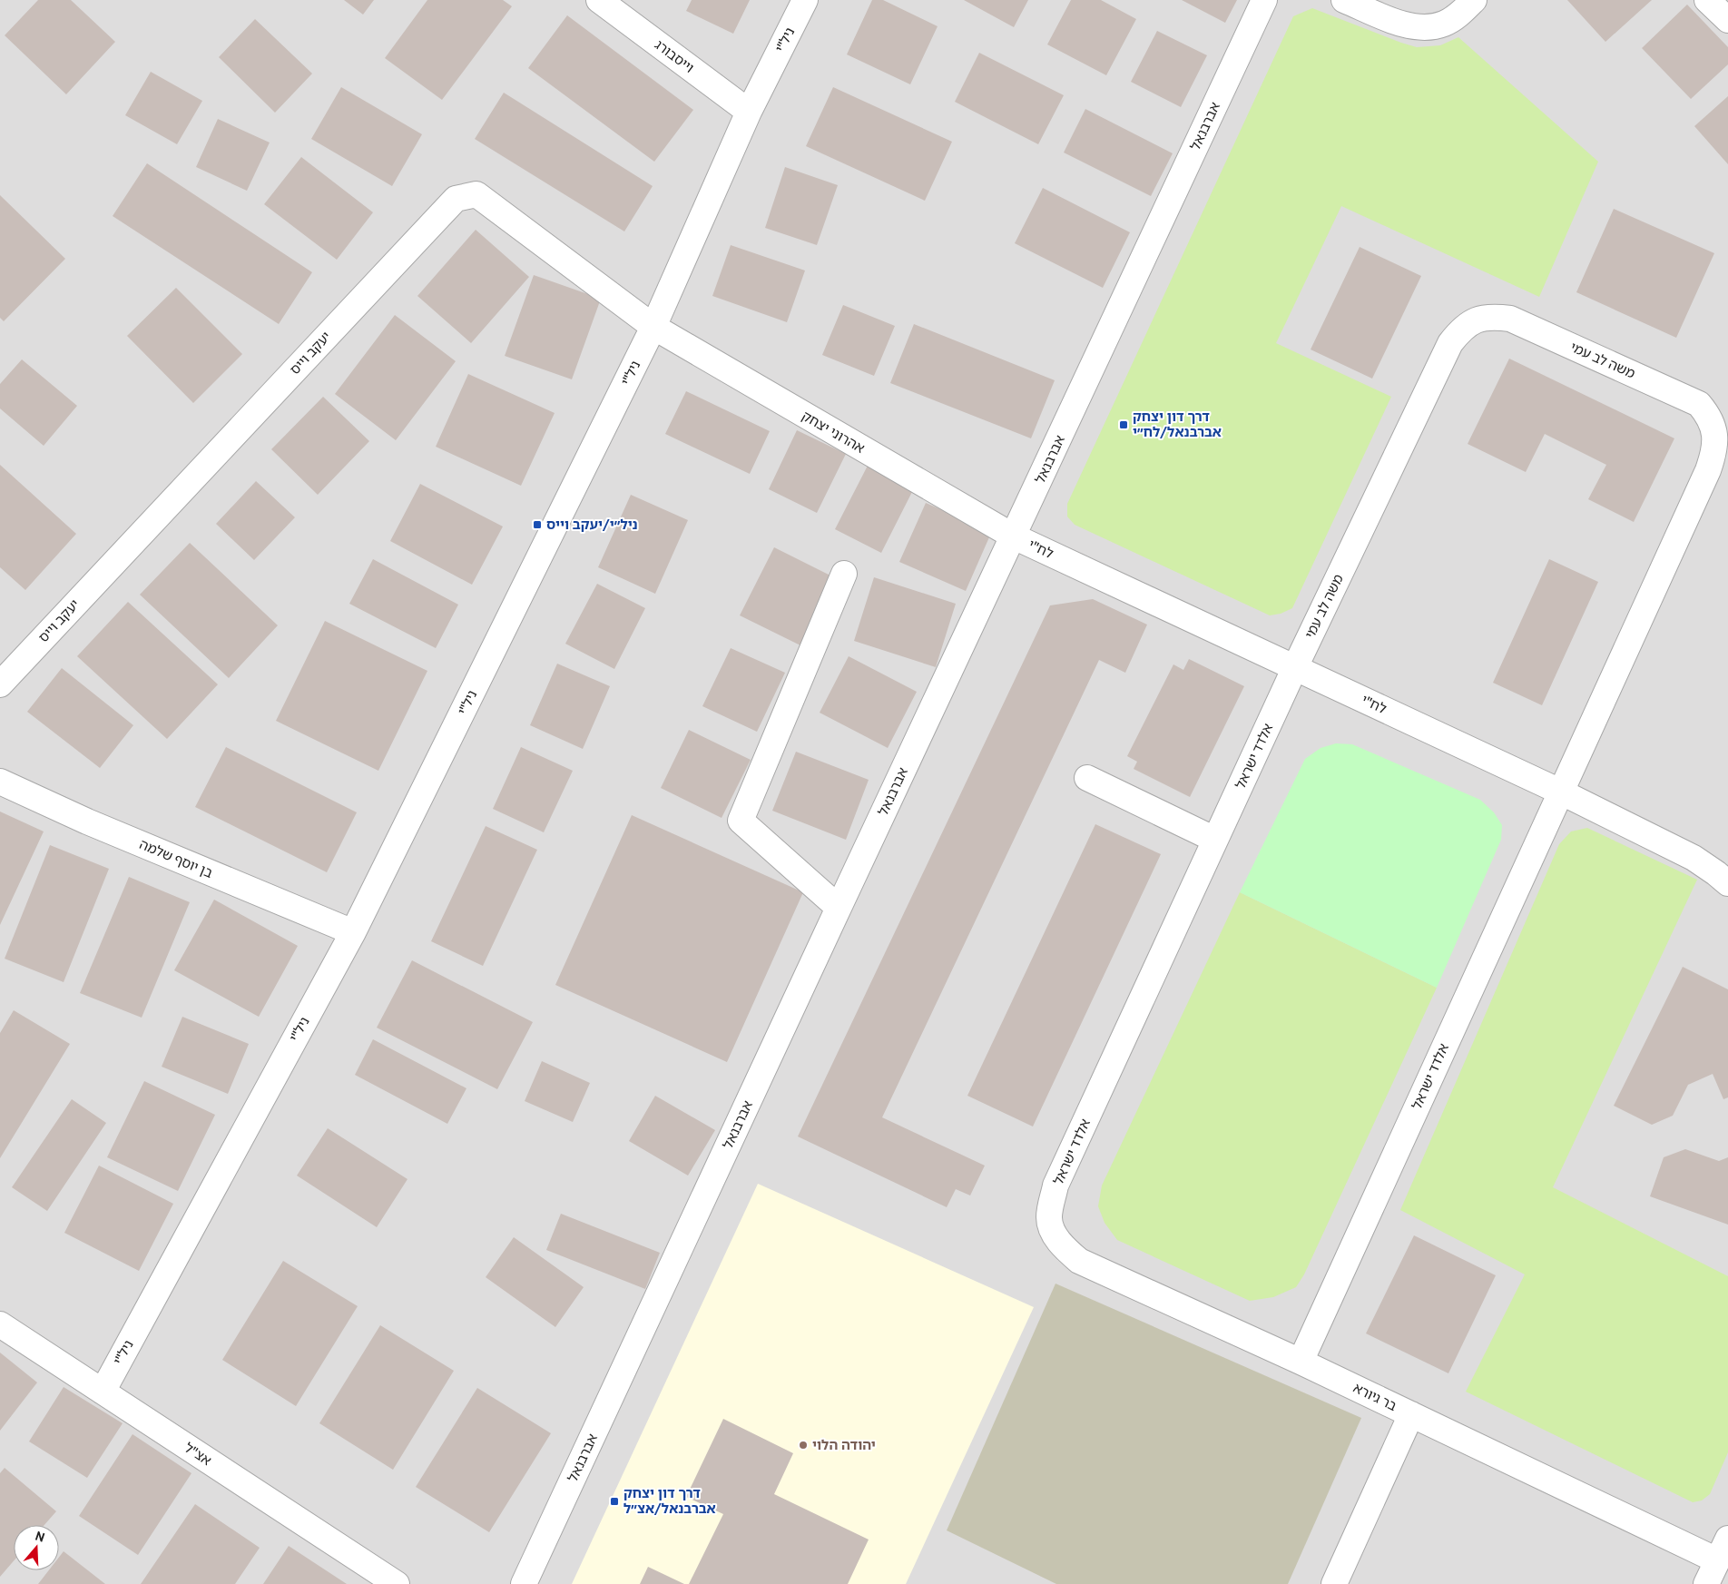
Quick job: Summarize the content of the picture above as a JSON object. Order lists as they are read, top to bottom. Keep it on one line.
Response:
{"streets":{"street":["ניל\"י","וייסבורג","אברבנאל","יעקב וייס","משה לב עמי","אהרוני יצחק","לח\"י","אלדד ישראל","בן יוסף שלמה","בר גיורא","אצ\"ל"]},"crossings":[["ניל\"י","וייסבורג"],["ניל\"י","יעקב וייס"],["ניל\"י","אהרוני יצחק"],["ניל\"י","בן יוסף שלמה"],["ניל\"י","אצ\"ל"],["אברבנאל","אהרוני יצחק"],["אברבנאל","לח\"י"],["יעקב וייס","אהרוני יצחק"],["משה לב עמי","לח\"י"],["משה לב עמי","אלדד ישראל"],["אהרוני יצחק","לח\"י"],["לח\"י","אלדד ישראל"],["אלדד ישראל","בר גיורא"]],"places":{"transit":["דרך דון יצחק אברבנאל/לח״י","ניל״י/יעקב וייס","דרך דון יצחק אברבנאל/אצ״ל"],"other":["יהודה הלוי"]},"north":"top"}
